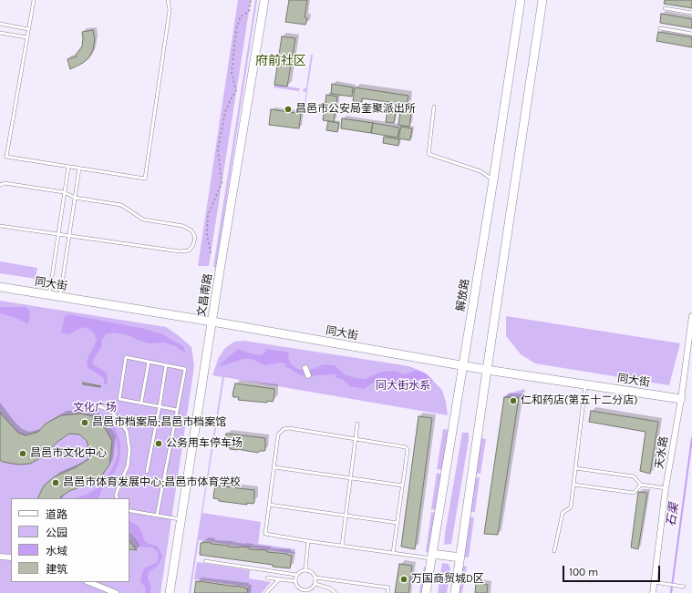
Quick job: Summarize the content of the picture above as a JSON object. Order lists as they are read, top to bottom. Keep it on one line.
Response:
{"streets":{"street":["同大街","文昌南路","解放路","天水路"]},"crossings":[["同大街","文昌南路"],["同大街","解放路"],["同大街","天水路"]],"districts":["府前社区"],"water":["石渠"],"parks":["同大街水系","文化广场"],"places":["昌邑市公安局奎聚派出所","仁和药店(第五十二分店)","昌邑市档案局;昌邑市档案馆","公务用车停车场","昌邑市文化中心","昌邑市体育发展中心;昌邑市体育学校","万国商贸城D区"],"legend":["道路","公园","水域","建筑"],"scale_bar":"100 m"}
